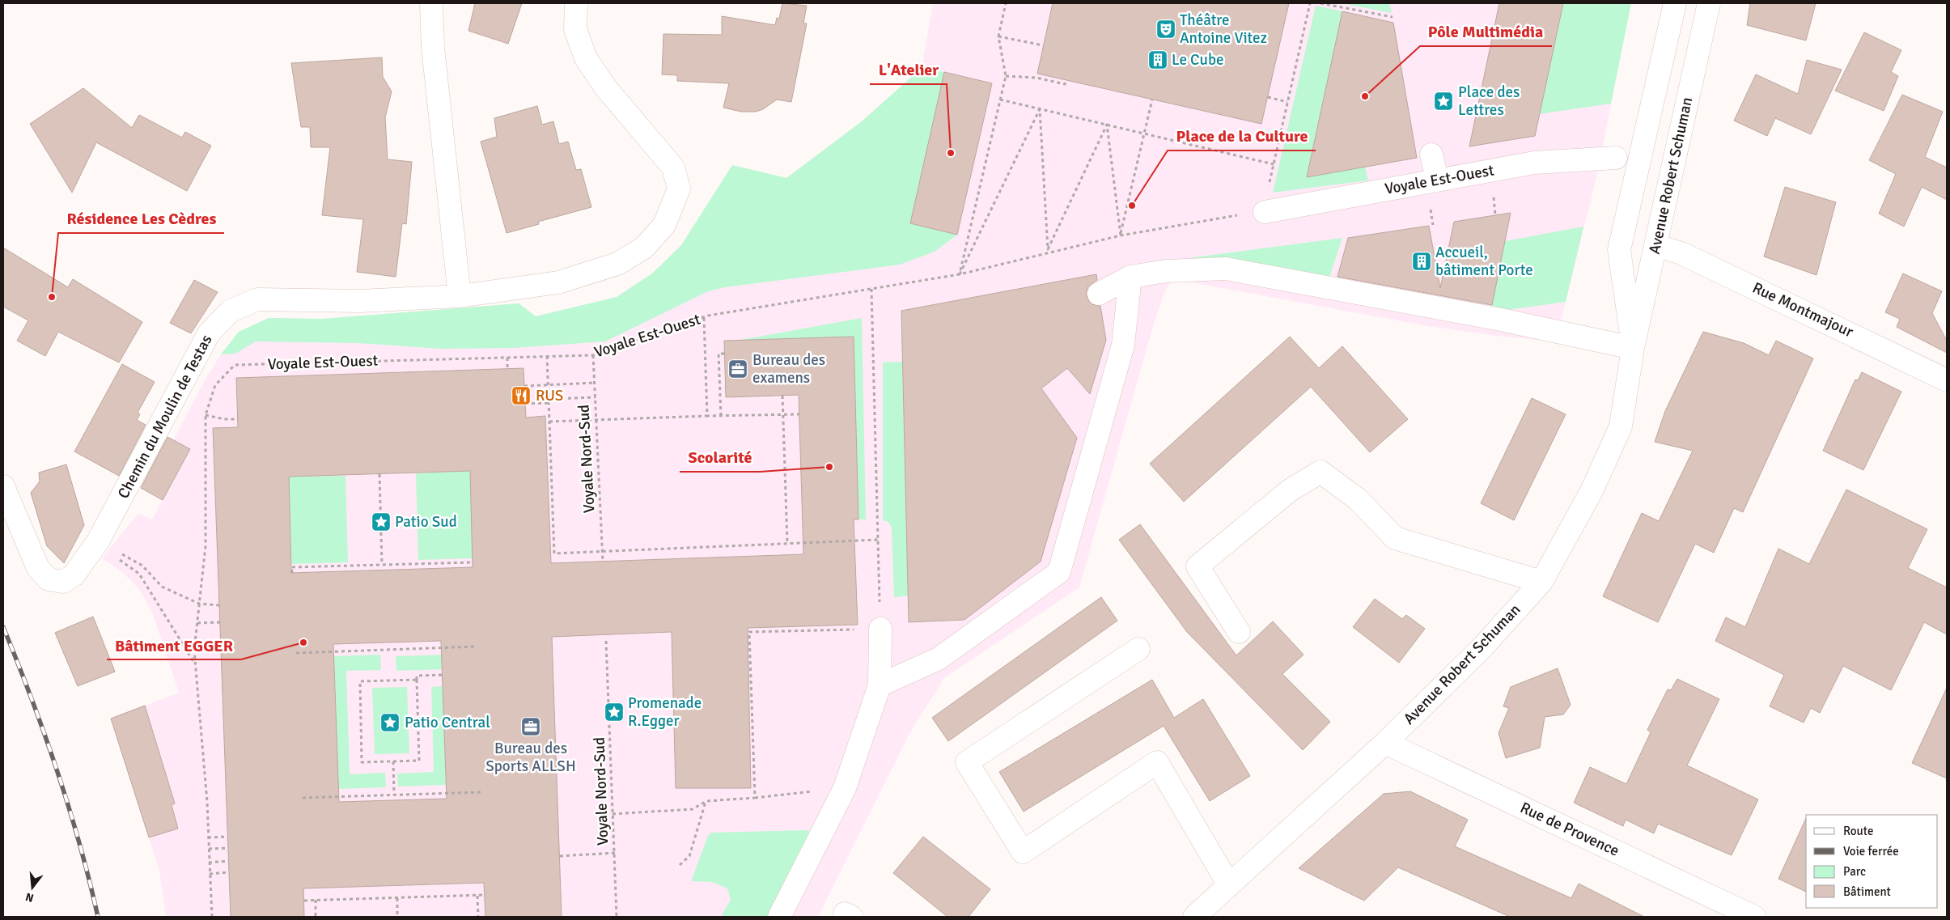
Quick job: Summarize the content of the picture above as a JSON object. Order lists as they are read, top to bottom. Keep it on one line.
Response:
{"streets":{"street":["Avenue Robert Schuman","Voyale Est-Ouest","Rue Montmajour","Chemin du Moulin de Testas","Rue de Provence"],"path":["Voyale Nord-Sud"]},"crossings":[["Avenue Robert Schuman","Rue Montmajour"],["Avenue Robert Schuman","Rue de Provence"],["Voyale Est-Ouest","Voyale Nord-Sud"]],"places":{"theatre":["Théâtre Antoine Vitez"],"building":["Le Cube","Accueil, bâtiment Porte"],"other":["Pôle Multimédia","L'Atelier","Place de la Culture","Résidence Les Cèdres","Scolarité","Bâtiment EGGER"],"place":["Place des Lettres","Patio Sud","Promenade R.Egger","Patio Central"],"office":["Bureau des examens","Bureau des Sports ALLSH"],"restaurant":["RUS"]},"legend":["Route","Voie ferrée","Parc","Bâtiment"],"north":"bottom"}
